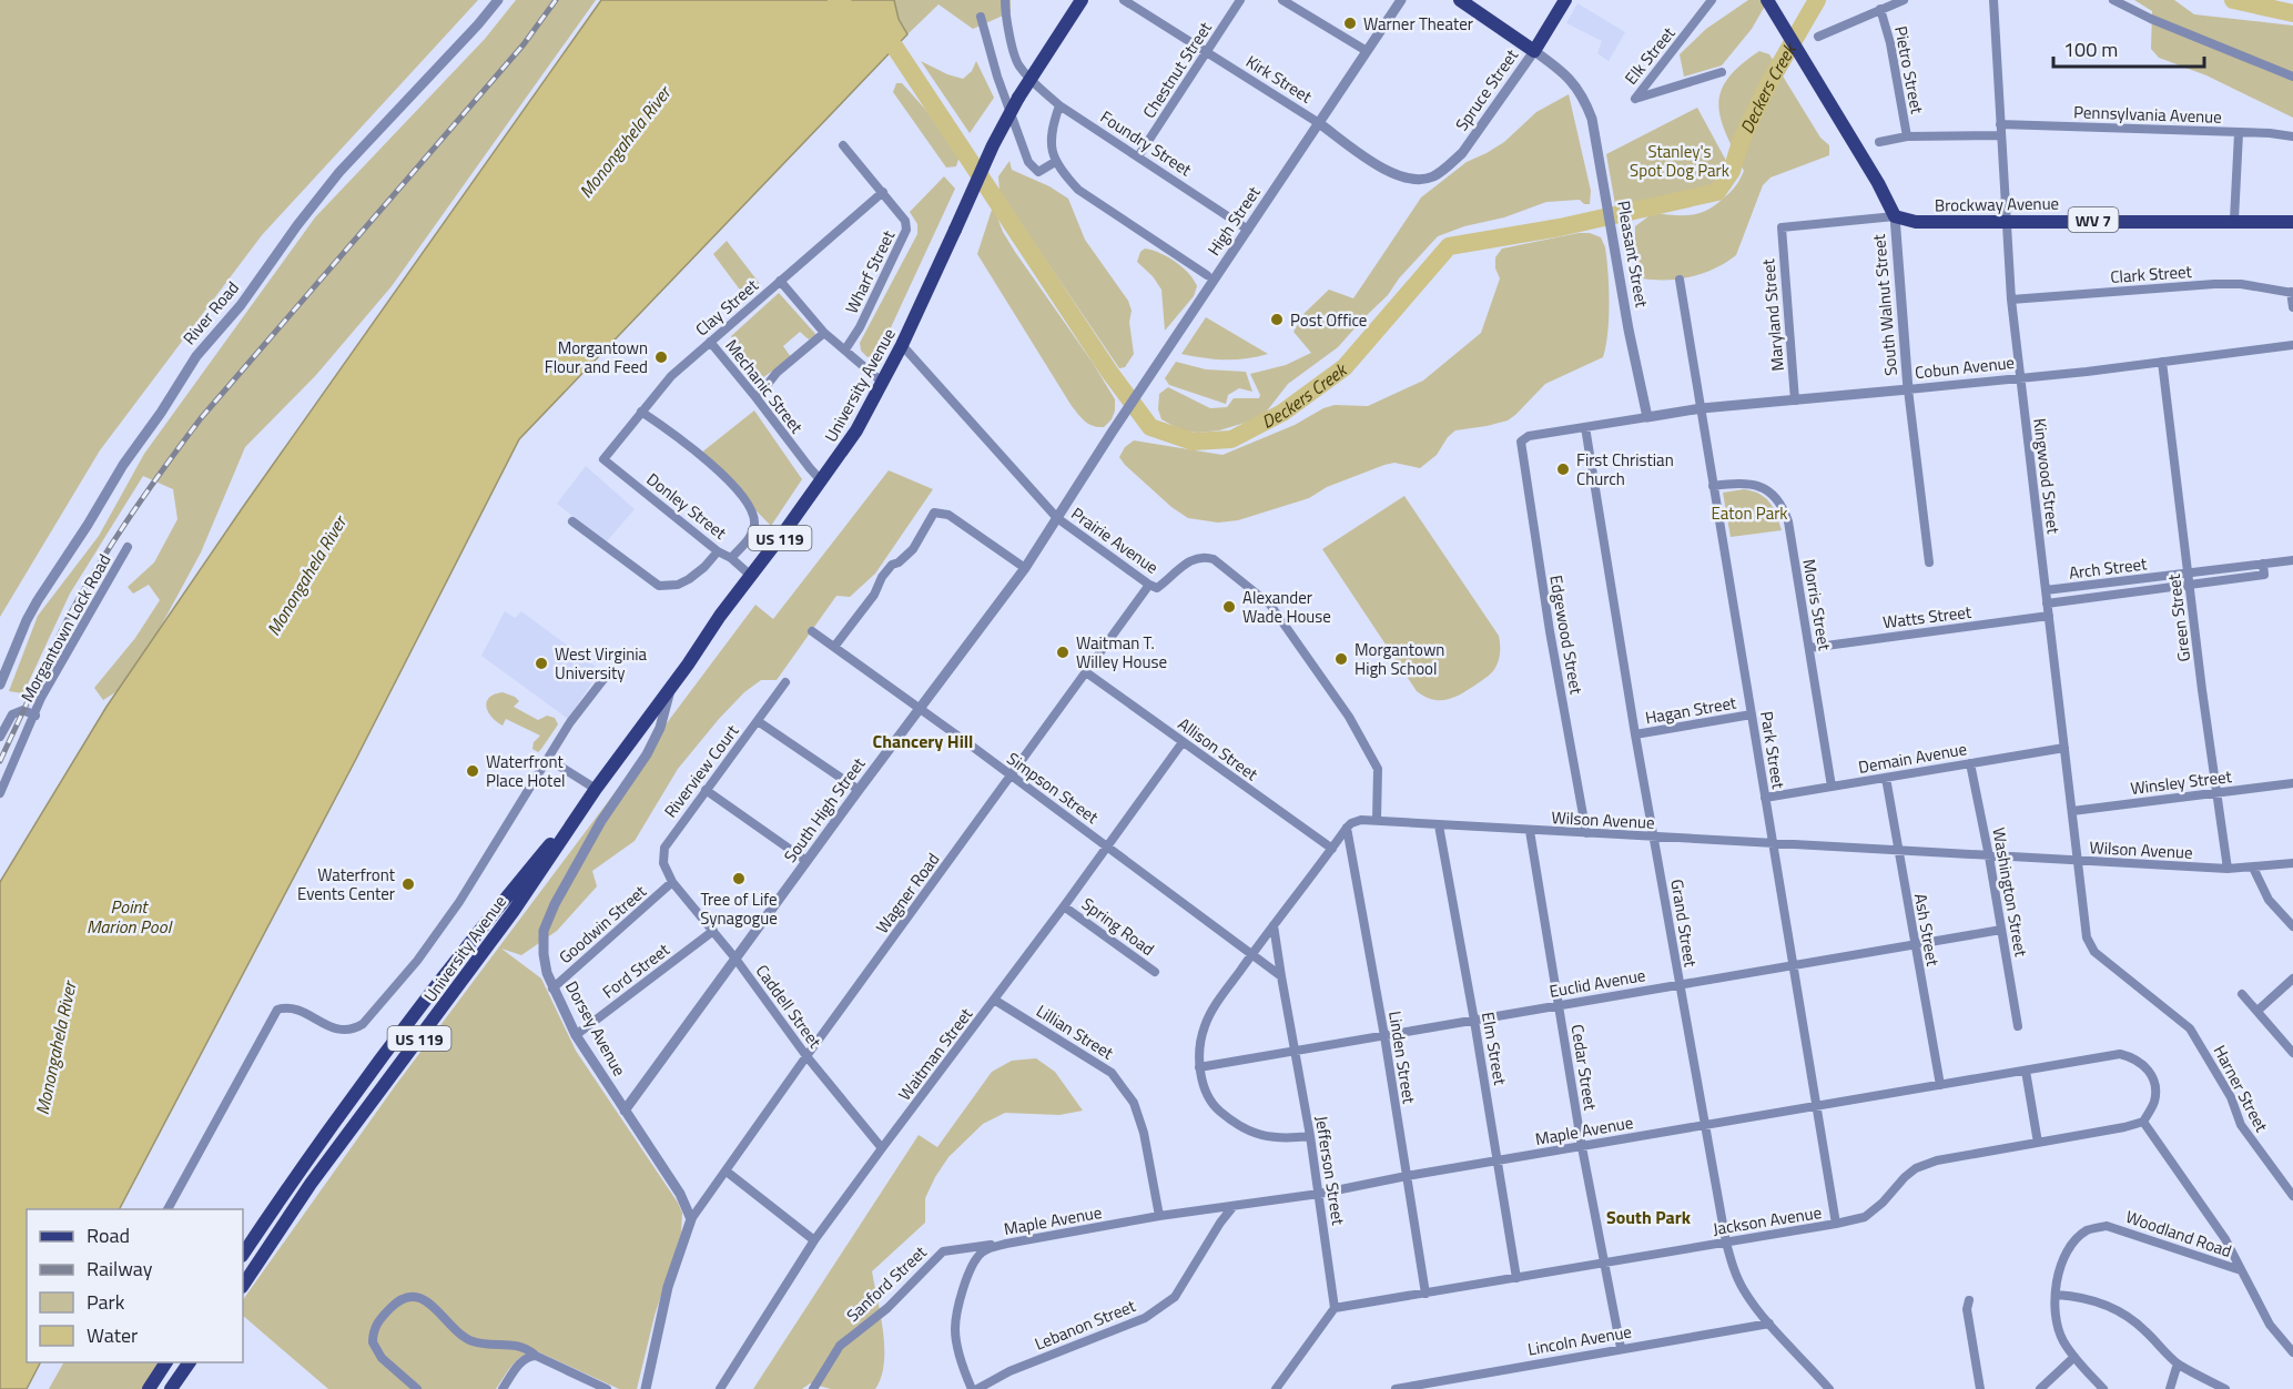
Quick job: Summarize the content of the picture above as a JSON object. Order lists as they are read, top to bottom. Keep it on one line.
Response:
{"streets":{"main road":["Spruce Street","Brockway Avenue","WV 7","Pleasant Street","South Walnut Street","University Avenue","US 119"],"street":["Elk Street","Chestnut Street","Pietro Street","Kirk Street","Pennsylvania Avenue","Foundry Street","High Street","Wharf Street","Clark Street","Clay Street","River Road","Maryland Street","Cobun Avenue","Mechanic Street","Kingwood Street","Donley Street","Prairie Avenue","Arch Street","Morris Street","Watts Street","Green Street","Morgantown Lock Road","Edgewood Street","Hagan Street","Allison Street","Park Street","Demain Avenue","Riverview Court","Winsley Street","Simpson Street","South High Street","Wilson Avenue","Washington Street","Wagner Road","Grand Street","Goodwin Street","Spring Road","Ash Street","Ford Street","Euclid Avenue","Caddell Street","Dorsey Avenue","Lillian Street","Elm Street","Waitman Street","Linden Street","Cedar Street","Harner Street","Maple Avenue","Jefferson Street","Jackson Avenue","Woodland Road","Sanford Street","Lebanon Street","Lincoln Avenue"]},"crossings":[["Chestnut Street","Kirk Street"],["Chestnut Street","Foundry Street"],["Kirk Street","Spruce Street"],["Kirk Street","High Street"],["Spruce Street","Pleasant Street"],["Pennsylvania Avenue","Kingwood Street"],["Foundry Street","High Street"],["Foundry Street","University Avenue"],["Brockway Avenue","South Walnut Street"],["Brockway Avenue","Maryland Street"],["Brockway Avenue","Kingwood Street"],["High Street","South High Street"],["Pleasant Street","Cobun Avenue"],["Wharf Street","Clay Street"],["Clark Street","Kingwood Street"],["South Walnut Street","Cobun Avenue"],["Clay Street","Mechanic Street"],["Clay Street","Donley Street"],["Maryland Street","Cobun Avenue"],["Cobun Avenue","Kingwood Street"],["Cobun Avenue","Green Street"],["Cobun Avenue","Edgewood Street"],["Cobun Avenue","Park Street"],["Cobun Avenue","Grand Street"],["University Avenue","Mechanic Street"],["University Avenue","Donley Street"],["University Avenue","Prairie Avenue"],["University Avenue","Dorsey Avenue"],["Kingwood Street","Arch Street"],["Kingwood Street","Watts Street"],["Kingwood Street","Demain Avenue"],["Kingwood Street","Winsley Street"],["Kingwood Street","Wilson Avenue"],["Kingwood Street","Harner Street"],["Prairie Avenue","South High Street"],["Prairie Avenue","Wilson Avenue"],["Prairie Avenue","Wagner Road"],["Arch Street","Green Street"],["Morris Street","Watts Street"],["Morris Street","Park Street"],["Morris Street","Demain Avenue"],["Green Street","Winsley Street"],["Green Street","Wilson Avenue"],["Edgewood Street","Wilson Avenue"],["Hagan Street","Park Street"],["Hagan Street","Grand Street"],["Allison Street","Wagner Road"],["Allison Street","Waitman Street"],["Park Street","Demain Avenue"],["Park Street","Wilson Avenue"],["Park Street","Euclid Avenue"],["Park Street","Maple Avenue"],["Park Street","Jackson Avenue"],["Demain Avenue","Washington Street"],["Demain Avenue","Ash Street"],["Riverview Court","Goodwin Street"],["Riverview Court","Caddell Street"],["Simpson Street","South High Street"],["Simpson Street","Wagner Road"],["Simpson Street","Waitman Street"],["South High Street","Caddell Street"],["South High Street","Dorsey Avenue"],["Wilson Avenue","Washington Street"],["Wilson Avenue","Grand Street"],["Wilson Avenue","Ash Street"],["Wilson Avenue","Elm Street"],["Wilson Avenue","Linden Street"],["Wilson Avenue","Cedar Street"],["Washington Street","Euclid Avenue"],["Wagner Road","Caddell Street"],["Wagner Road","Dorsey Avenue"],["Grand Street","Euclid Avenue"],["Grand Street","Maple Avenue"],["Grand Street","Jackson Avenue"],["Grand Street","Lincoln Avenue"],["Goodwin Street","Caddell Street"],["Goodwin Street","Dorsey Avenue"],["Spring Road","Waitman Street"],["Ash Street","Euclid Avenue"],["Ash Street","Maple Avenue"],["Ford Street","Caddell Street"],["Ford Street","Dorsey Avenue"],["Euclid Avenue","Elm Street"],["Euclid Avenue","Linden Street"],["Euclid Avenue","Cedar Street"],["Euclid Avenue","Jefferson Street"],["Caddell Street","Waitman Street"],["Lillian Street","Waitman Street"],["Lillian Street","Maple Avenue"],["Elm Street","Maple Avenue"],["Elm Street","Jackson Avenue"],["Linden Street","Maple Avenue"],["Linden Street","Jackson Avenue"],["Cedar Street","Maple Avenue"],["Cedar Street","Jackson Avenue"],["Cedar Street","Lincoln Avenue"],["Maple Avenue","Jefferson Street"],["Maple Avenue","Jackson Avenue"],["Maple Avenue","Sanford Street"],["Maple Avenue","Lebanon Street"],["Jefferson Street","Jackson Avenue"]],"districts":["Chancery Hill","South Park"],"water":["Deckers Creek","Monongahela River","Point Marion Pool"],"parks":["Stanley's Spot Dog Park","Eaton Park"],"places":["Warner Theater","Post Office","Morgantown Flour and Feed","First Christian Church","Alexander Wade House","Waitman T. Willey House","Morgantown High School","West Virginia University","Waterfront Place Hotel","Tree of Life Synagogue","Waterfront Events Center"],"legend":["Road","Railway","Park","Water"],"scale_bar":"100 m"}
